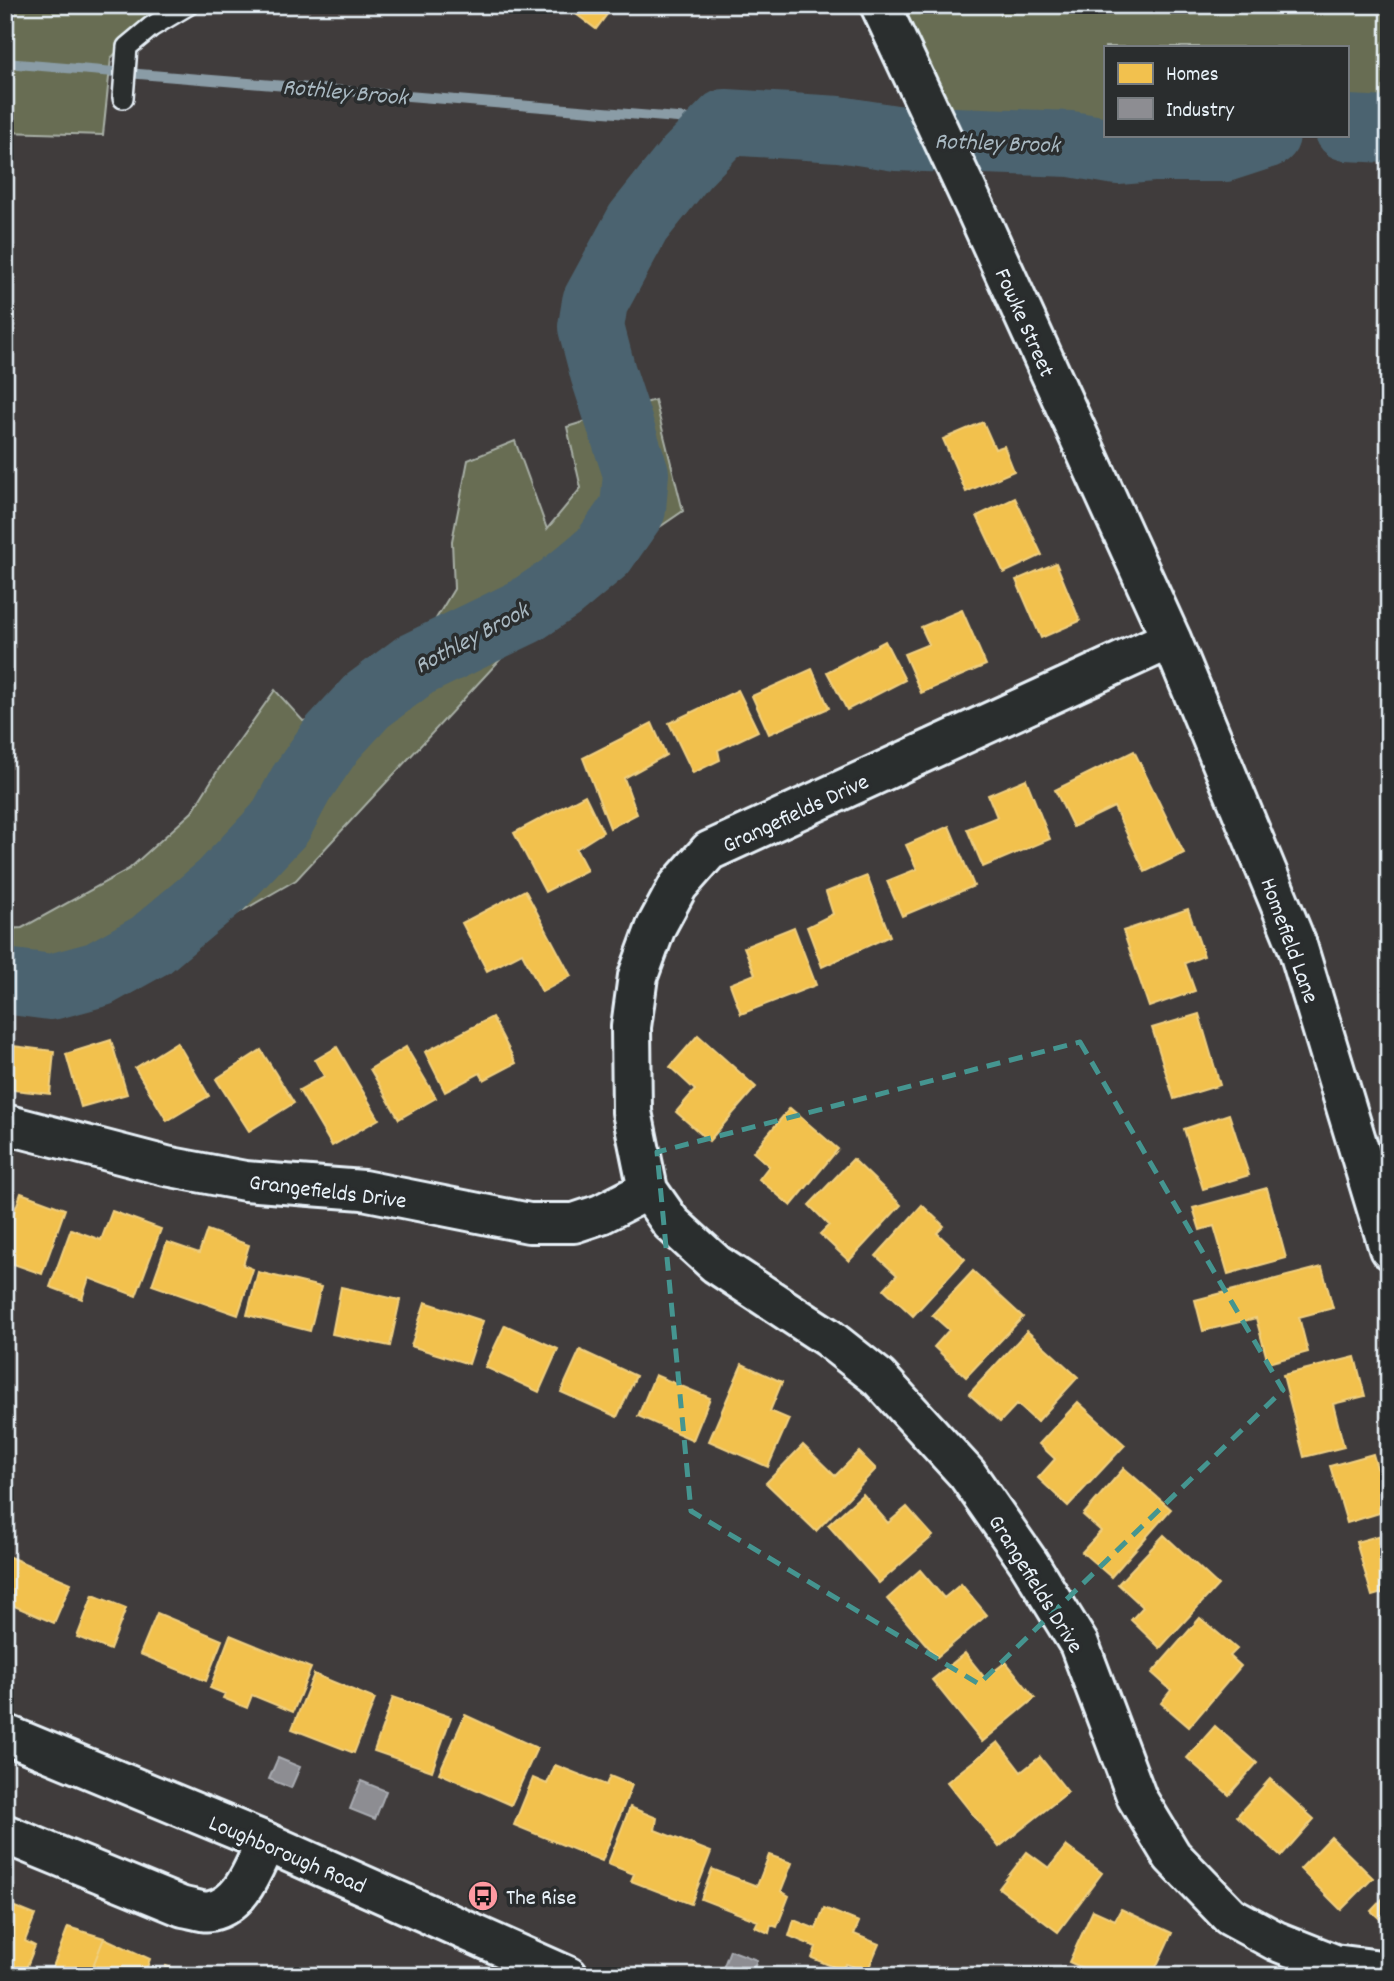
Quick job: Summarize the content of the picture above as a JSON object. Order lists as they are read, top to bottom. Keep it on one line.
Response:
{"streets":{"street":["Fowke Street","Grangefields Drive","Homefield Lane","Loughborough Road"]},"crossings":[["Fowke Street","Grangefields Drive"],["Fowke Street","Homefield Lane"],["Grangefields Drive","Homefield Lane"]],"water":["Rothley Brook"],"places":{"bus stop":["The Rise"]},"legend":["Homes","Industry"]}
